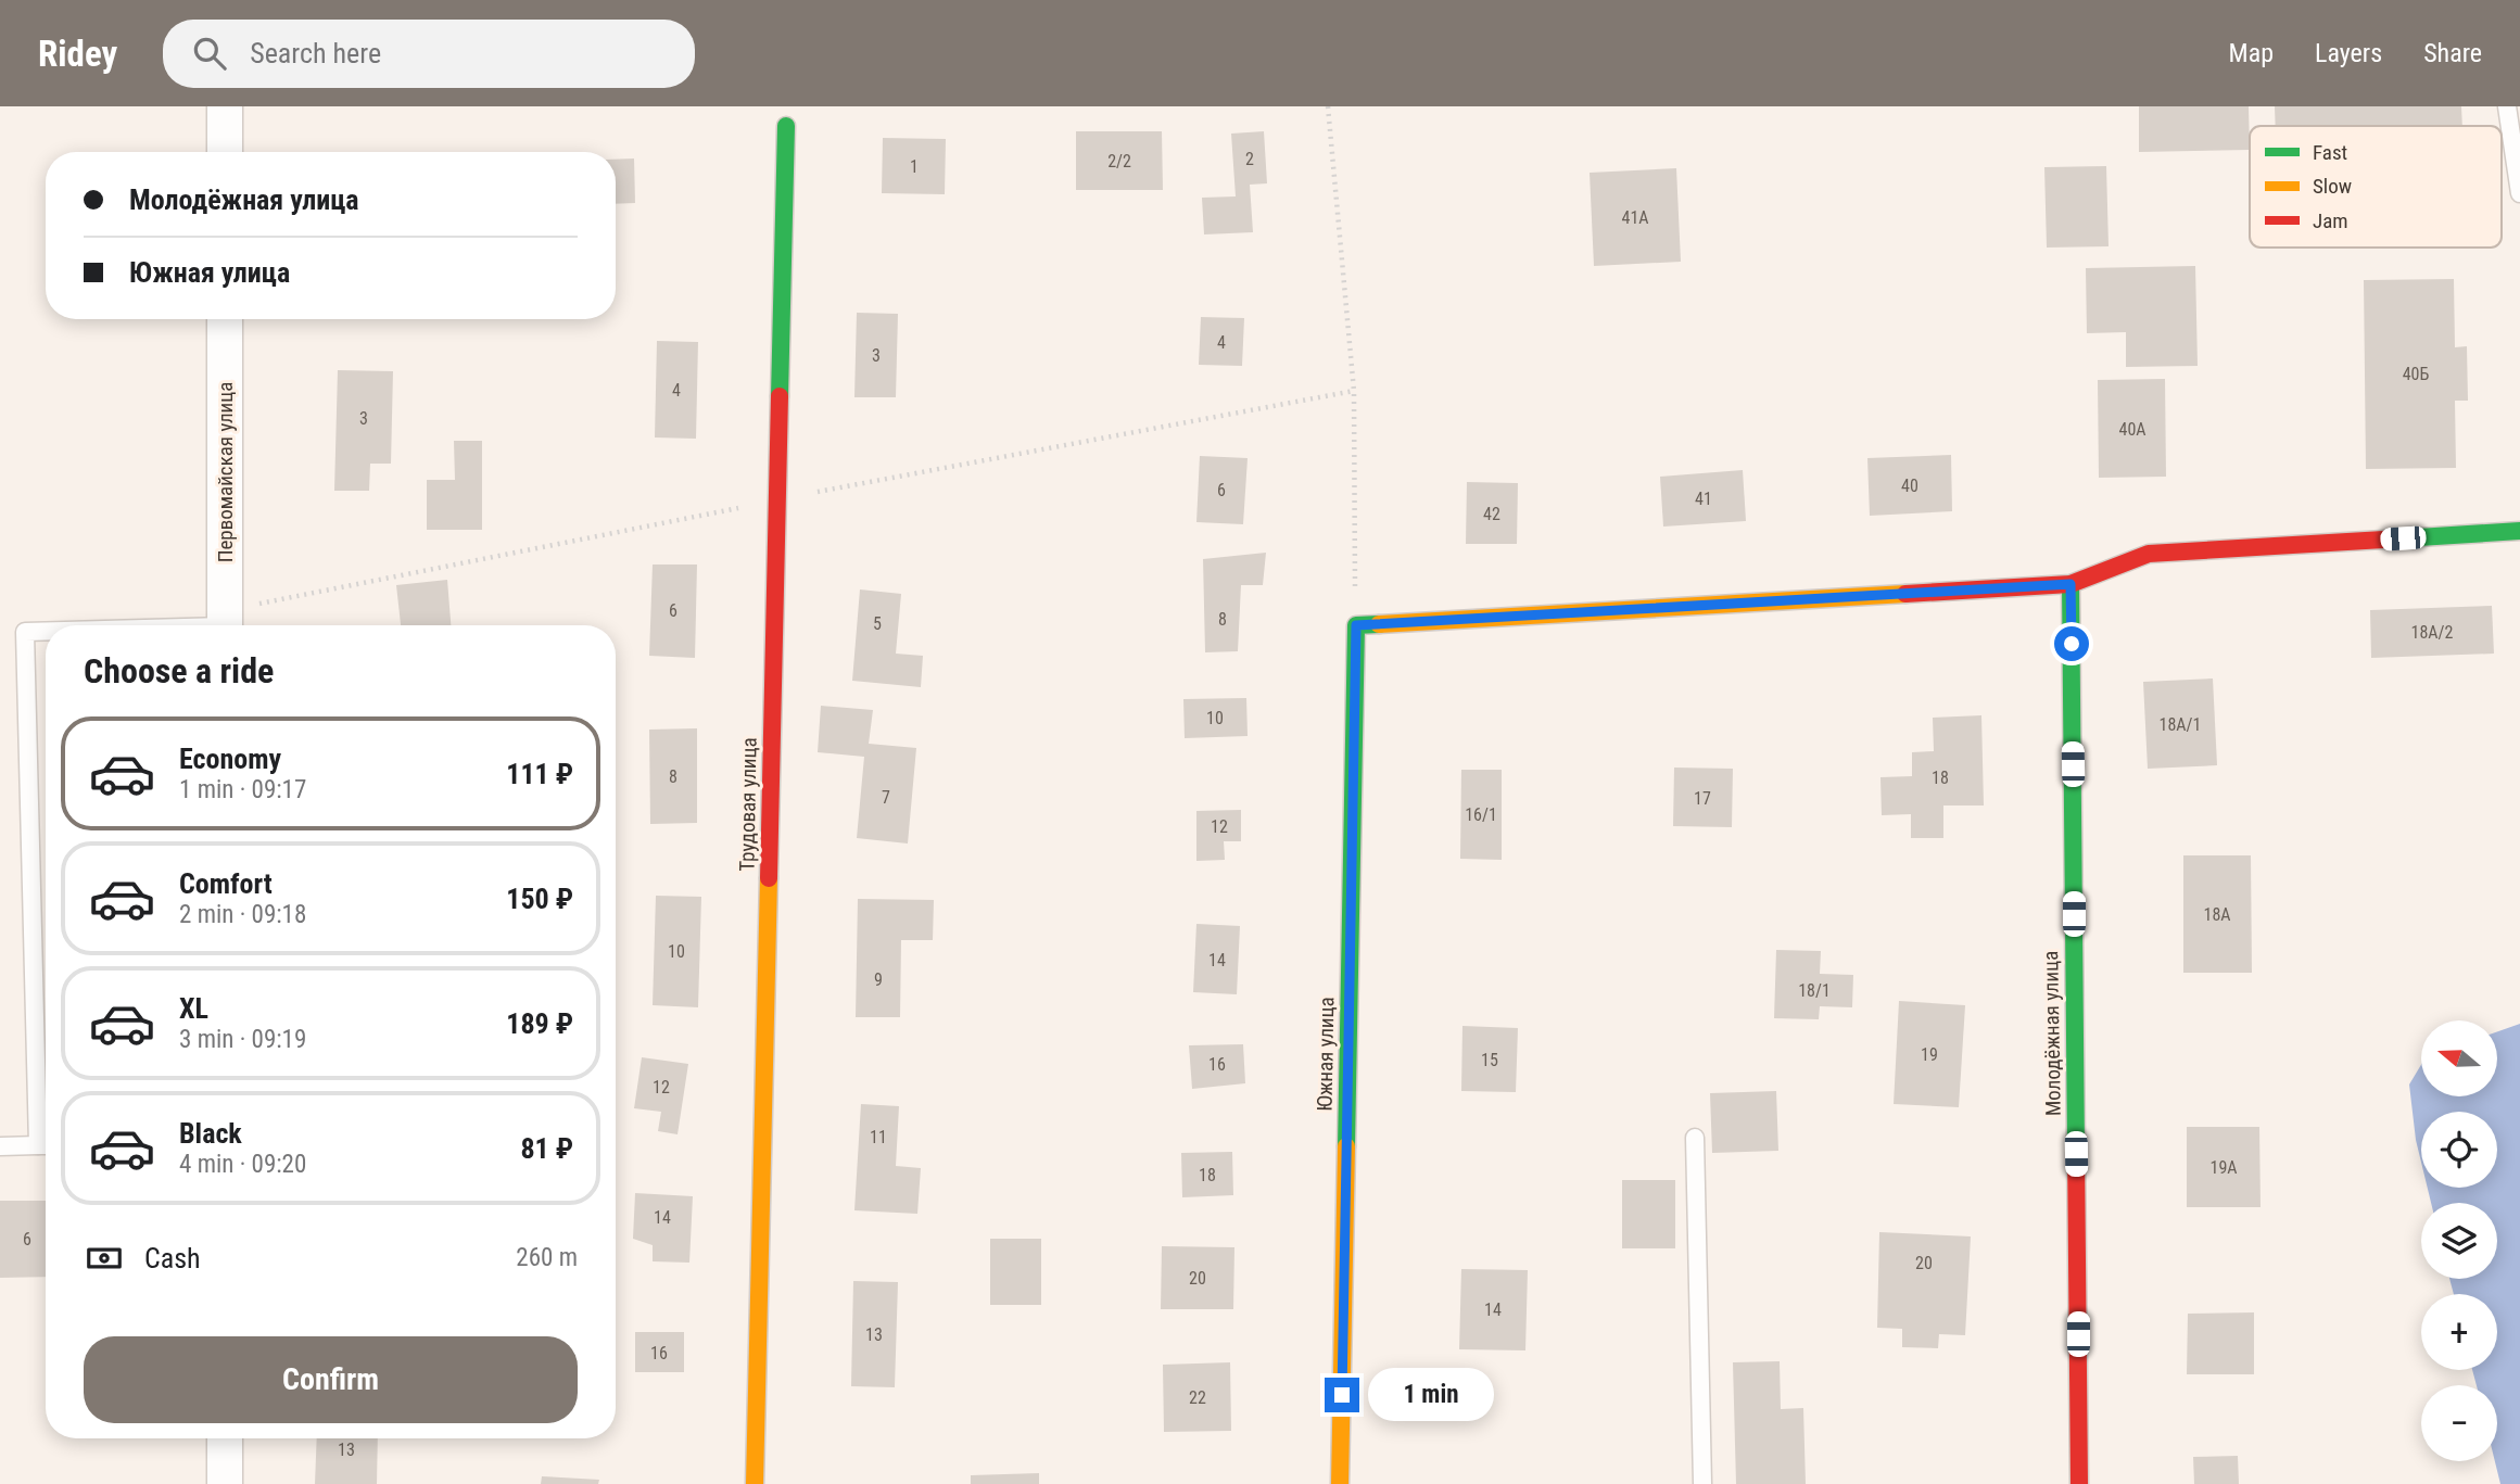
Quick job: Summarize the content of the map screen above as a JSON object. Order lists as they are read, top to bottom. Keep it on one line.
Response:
{"streets":{"street":["Первомайская улица","Трудовая улица","Молодёжная улица","Южная улица"]},"house_numbers":["2","2/2","1","41А","4","3","40Б","4","3","40А","40","6","41","42","6","8","5","18А/2","10","18А/1","8","18","7","17","16/1","12","18А","10","14","9","18/1","19","15","16","12","11","19А","18","14","6","20","20","14","13","16","22","13"],"legend":["Fast","Slow","Jam"],"north":"left","page":{"header":"Ridey","search":"Search here","nav":["Map","Layers","Share"],"banner":["Молодёжная улица","Южная улица"],"heading":"Choose a ride","list":[{"name":"Economy","note":"1 min · 09:17","value":"111 ₽"},{"name":"Comfort","note":"2 min · 09:18","value":"150 ₽"},{"name":"XL","note":"3 min · 09:19","value":"189 ₽"},{"name":"Black","note":"4 min · 09:20","value":"81 ₽"}],"map_buttons":["+","−"],"pay":["Cash","260 m"],"buttons":"Confirm","bubble":"1 min"}}
